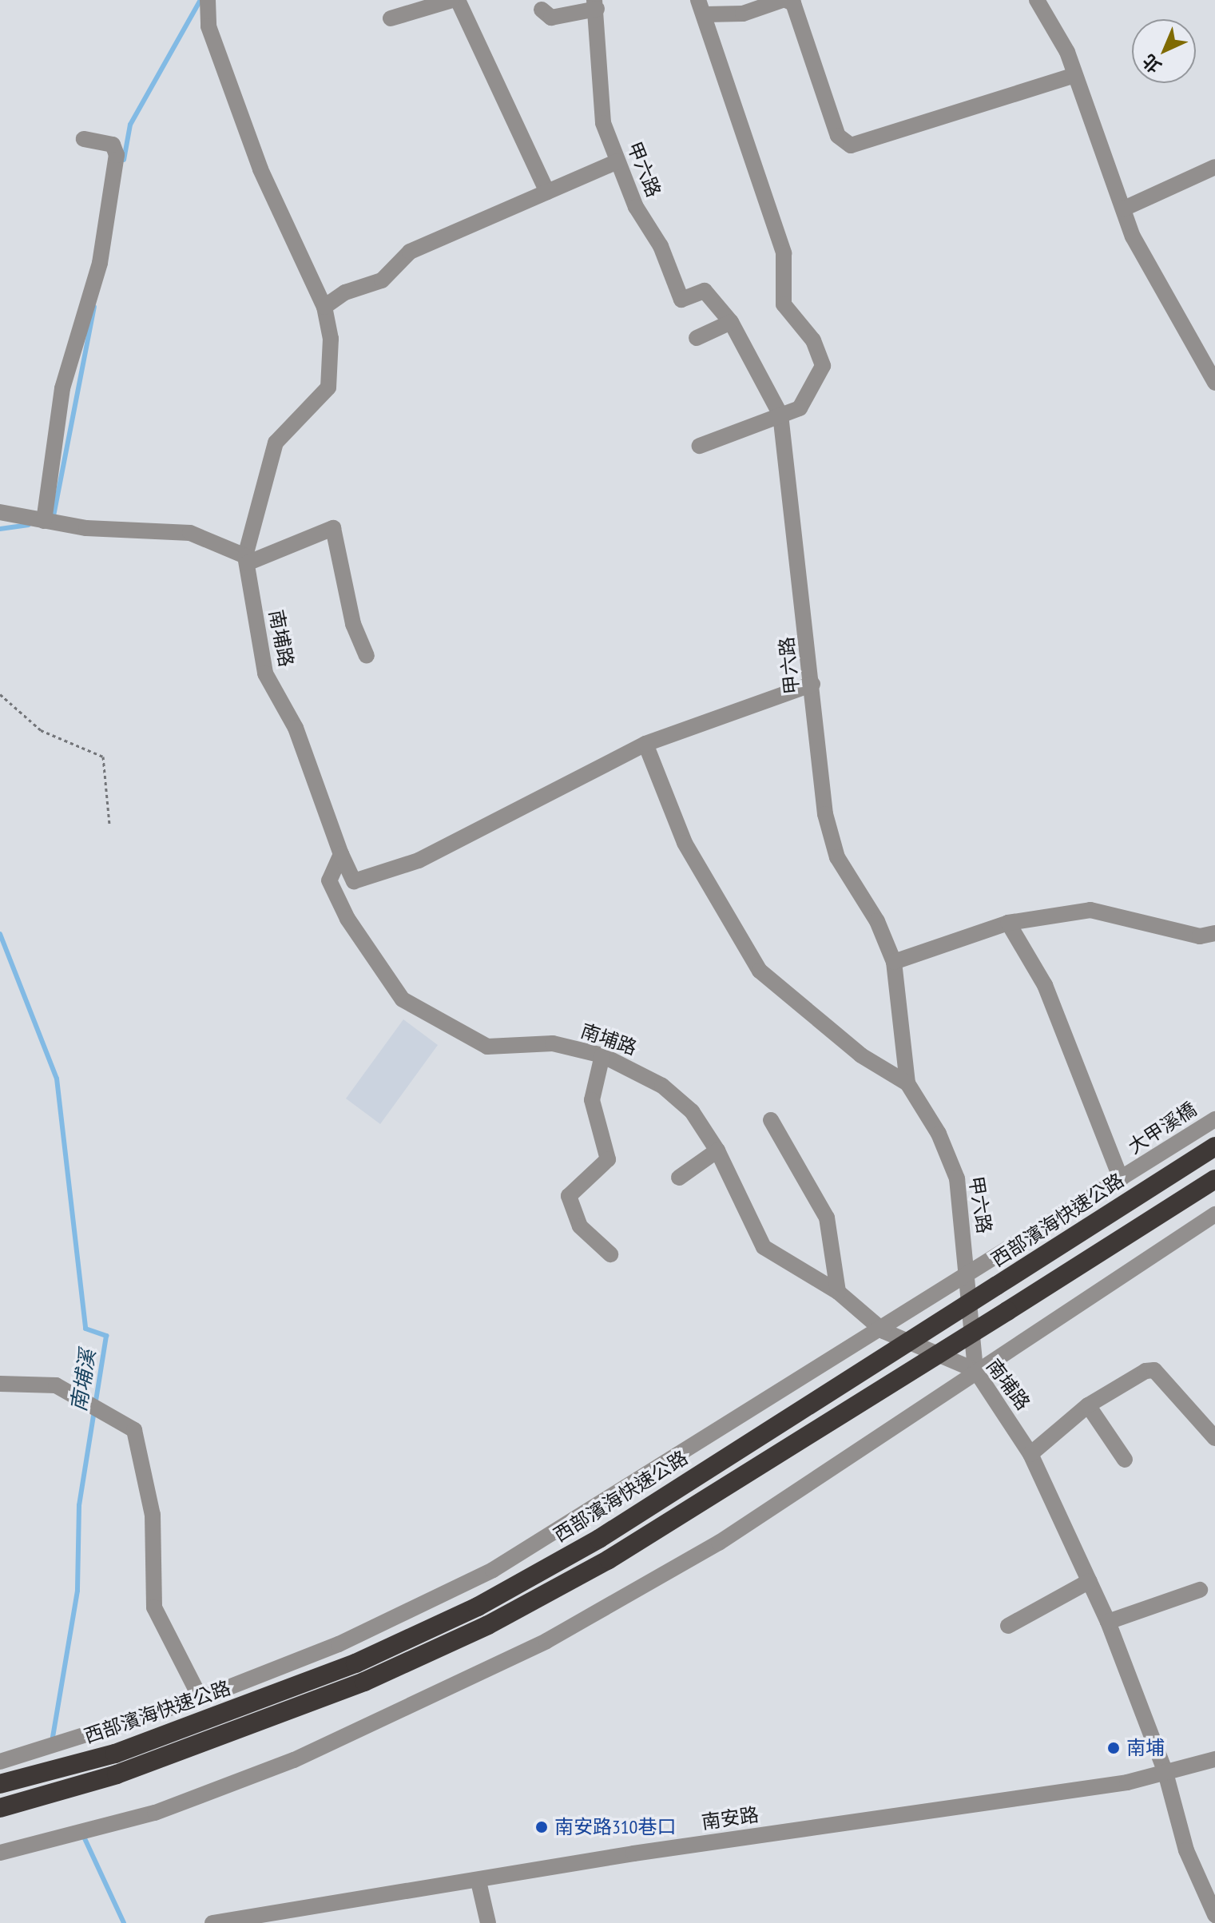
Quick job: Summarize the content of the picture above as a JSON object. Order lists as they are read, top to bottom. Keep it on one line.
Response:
{"streets":{"highway":["西部濱海快速公路"],"street":["甲六路","南埔路","大甲溪橋","南安路"]},"crossings":[["甲六路","南埔路"],["甲六路","大甲溪橋"],["南埔路","大甲溪橋"],["南埔路","南安路"]],"water":["南埔溪"],"places":["南埔","南安路310巷口"],"north":"bottom left"}
